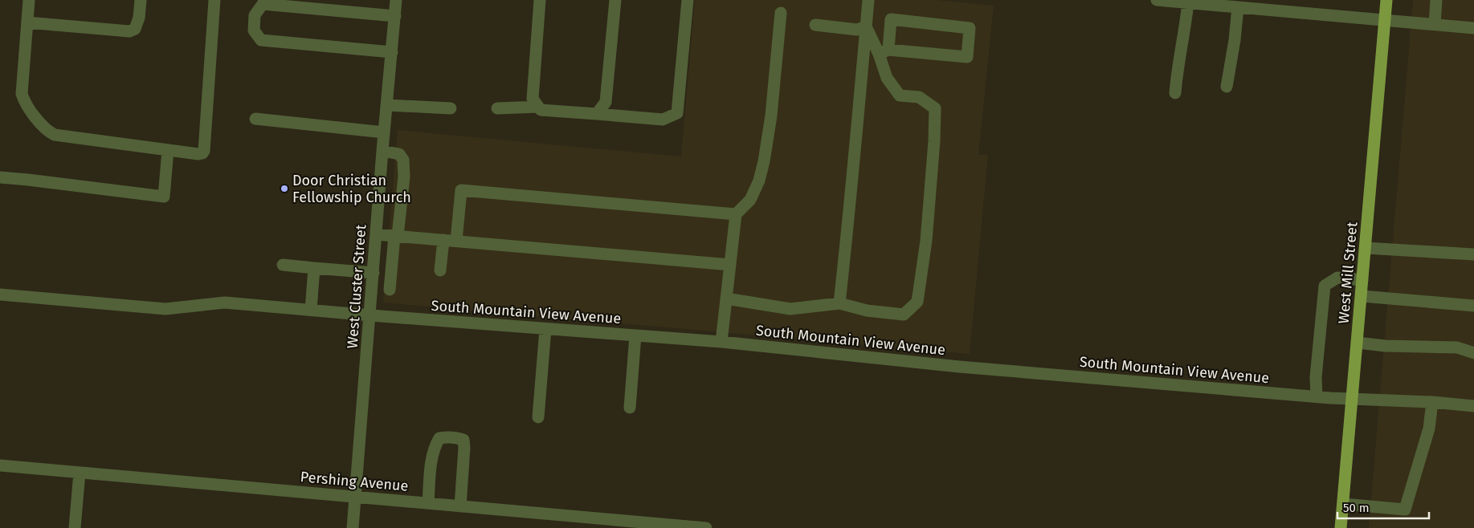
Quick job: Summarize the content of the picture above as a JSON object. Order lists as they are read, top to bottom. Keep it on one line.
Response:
{"streets":{"main road":["West Mill Street"],"street":["West Cluster Street","South Mountain View Avenue","Pershing Avenue"]},"crossings":[["West Mill Street","South Mountain View Avenue"],["West Cluster Street","South Mountain View Avenue"],["West Cluster Street","Pershing Avenue"]],"places":["Door Christian Fellowship Church"],"scale_bar":"50 m"}
